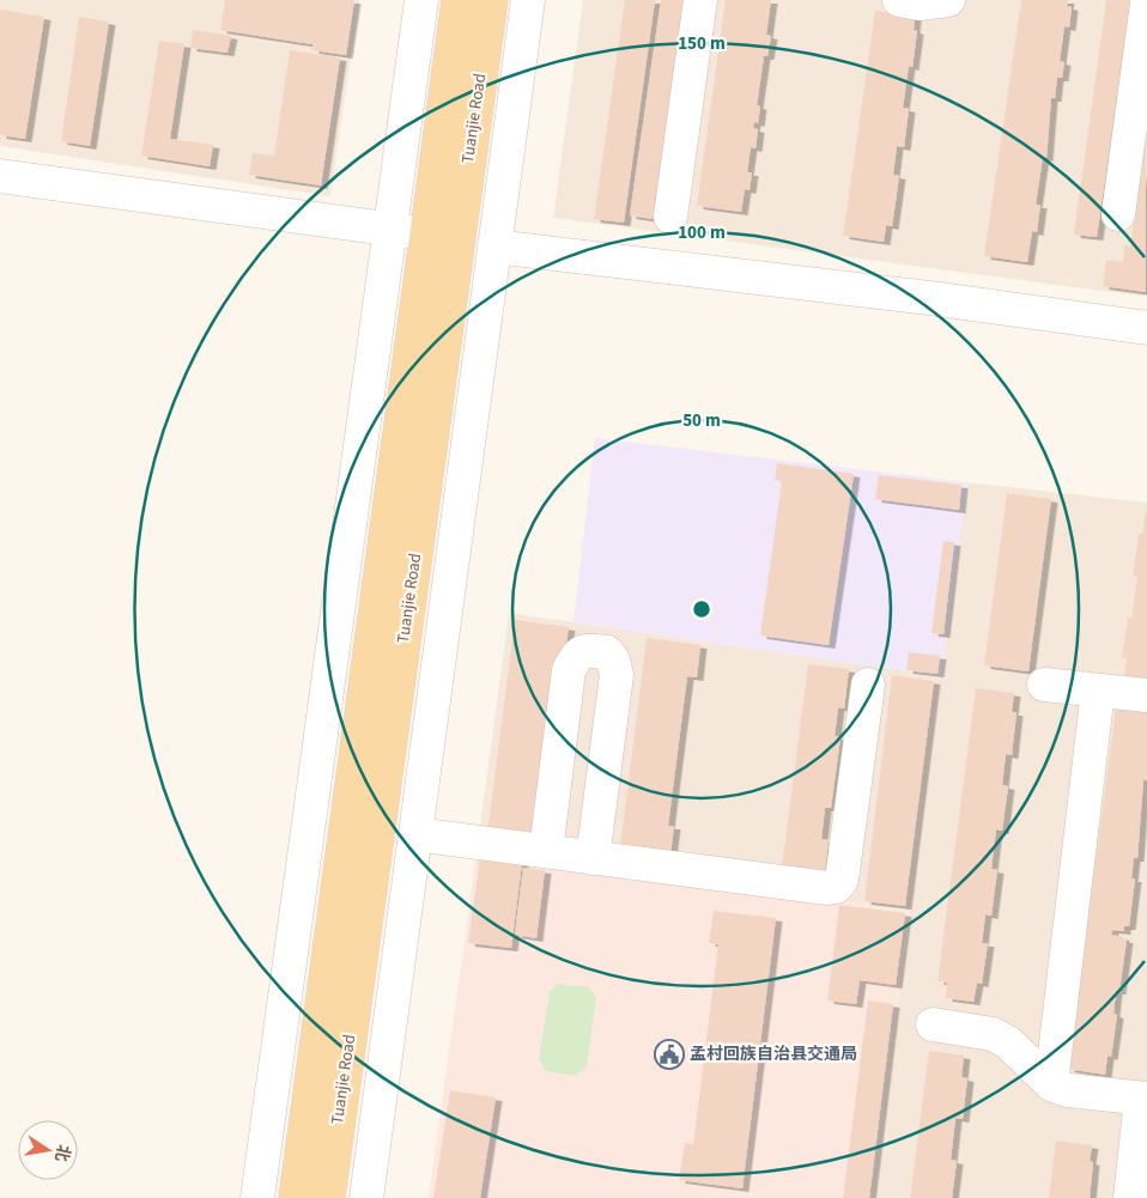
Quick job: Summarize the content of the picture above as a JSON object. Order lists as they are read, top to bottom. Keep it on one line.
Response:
{"streets":{"main road":["Tuanjie Road"]},"places":{"public building":["孟村回族自治县交通局"]},"north":"right","rings":["150 m","100 m","50 m"]}
